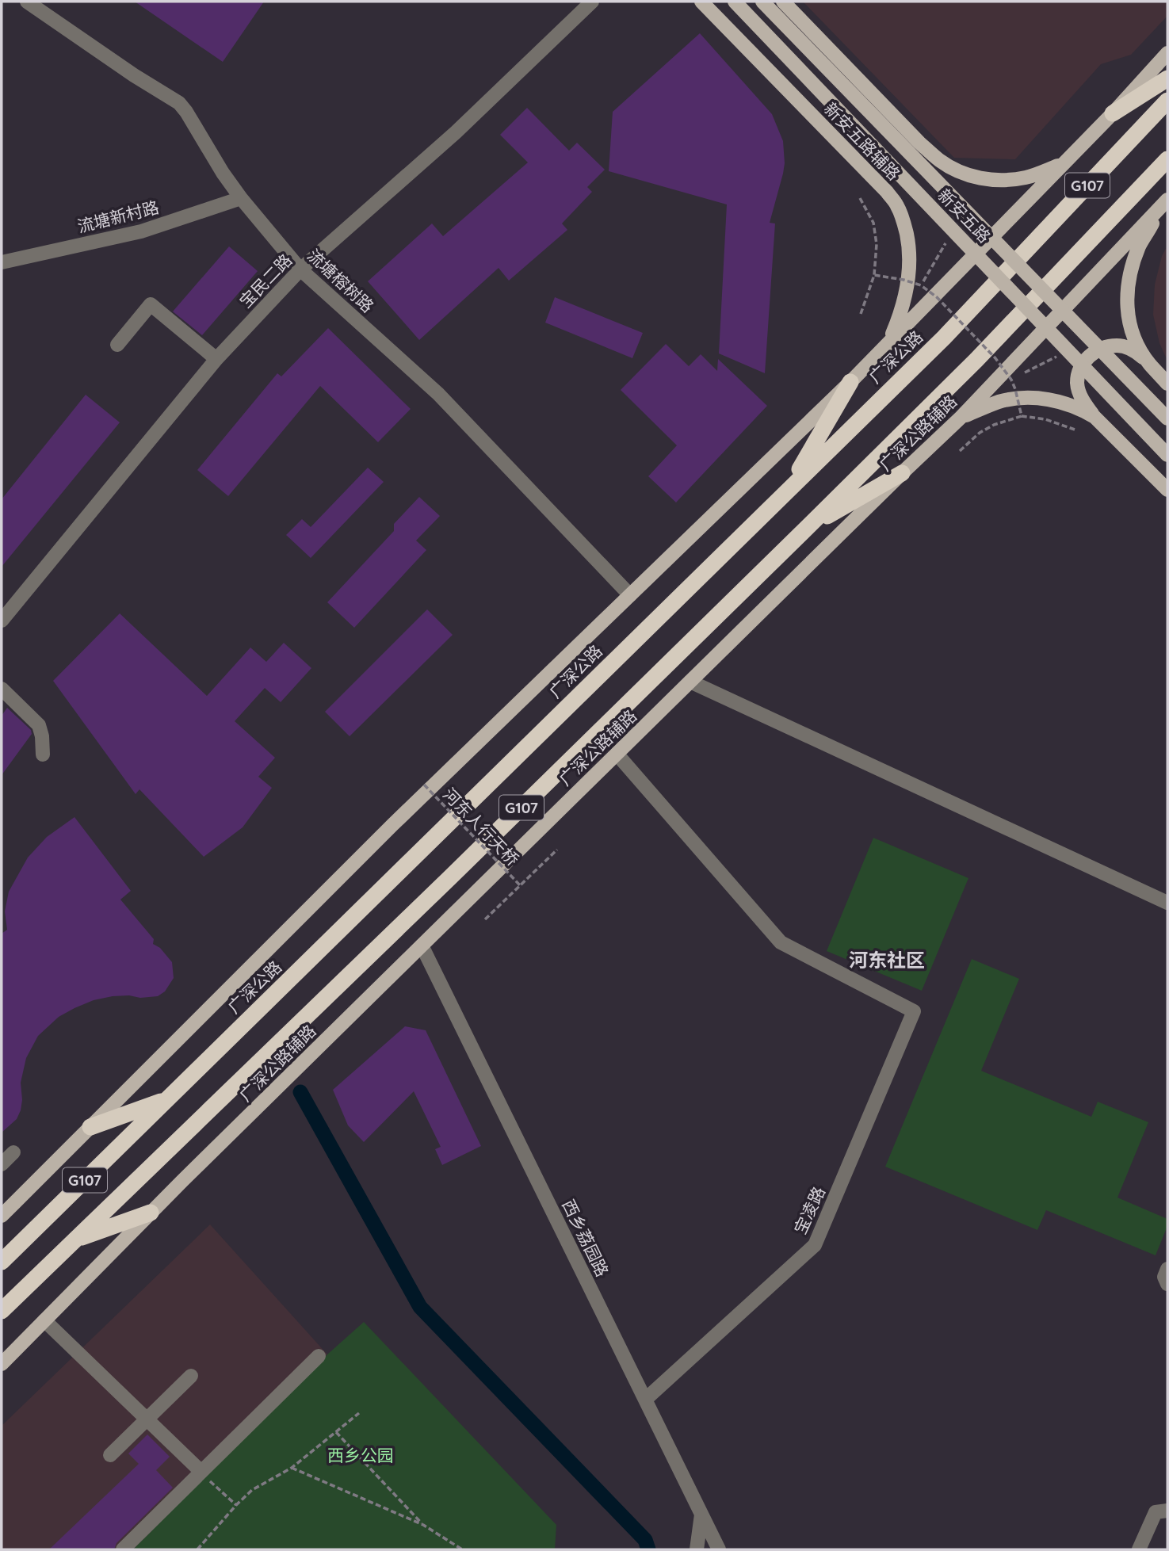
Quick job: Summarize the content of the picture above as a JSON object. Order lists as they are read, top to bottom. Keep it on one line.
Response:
{"streets":{"highway":["G107","广深公路"],"main road":["新安五路辅路","新安五路","广深公路辅路"],"street":["流塘新村路","宝民二路","流塘榕树路","宝凌路","西乡荔园路"],"path":["河东人行天桥"]},"crossings":[["流塘新村路","流塘榕树路"],["宝民二路","流塘榕树路"],["广深公路辅路","宝凌路"],["广深公路辅路","西乡荔园路"],["宝凌路","西乡荔园路"]],"districts":["河东社区"],"parks":["西乡公园"]}
